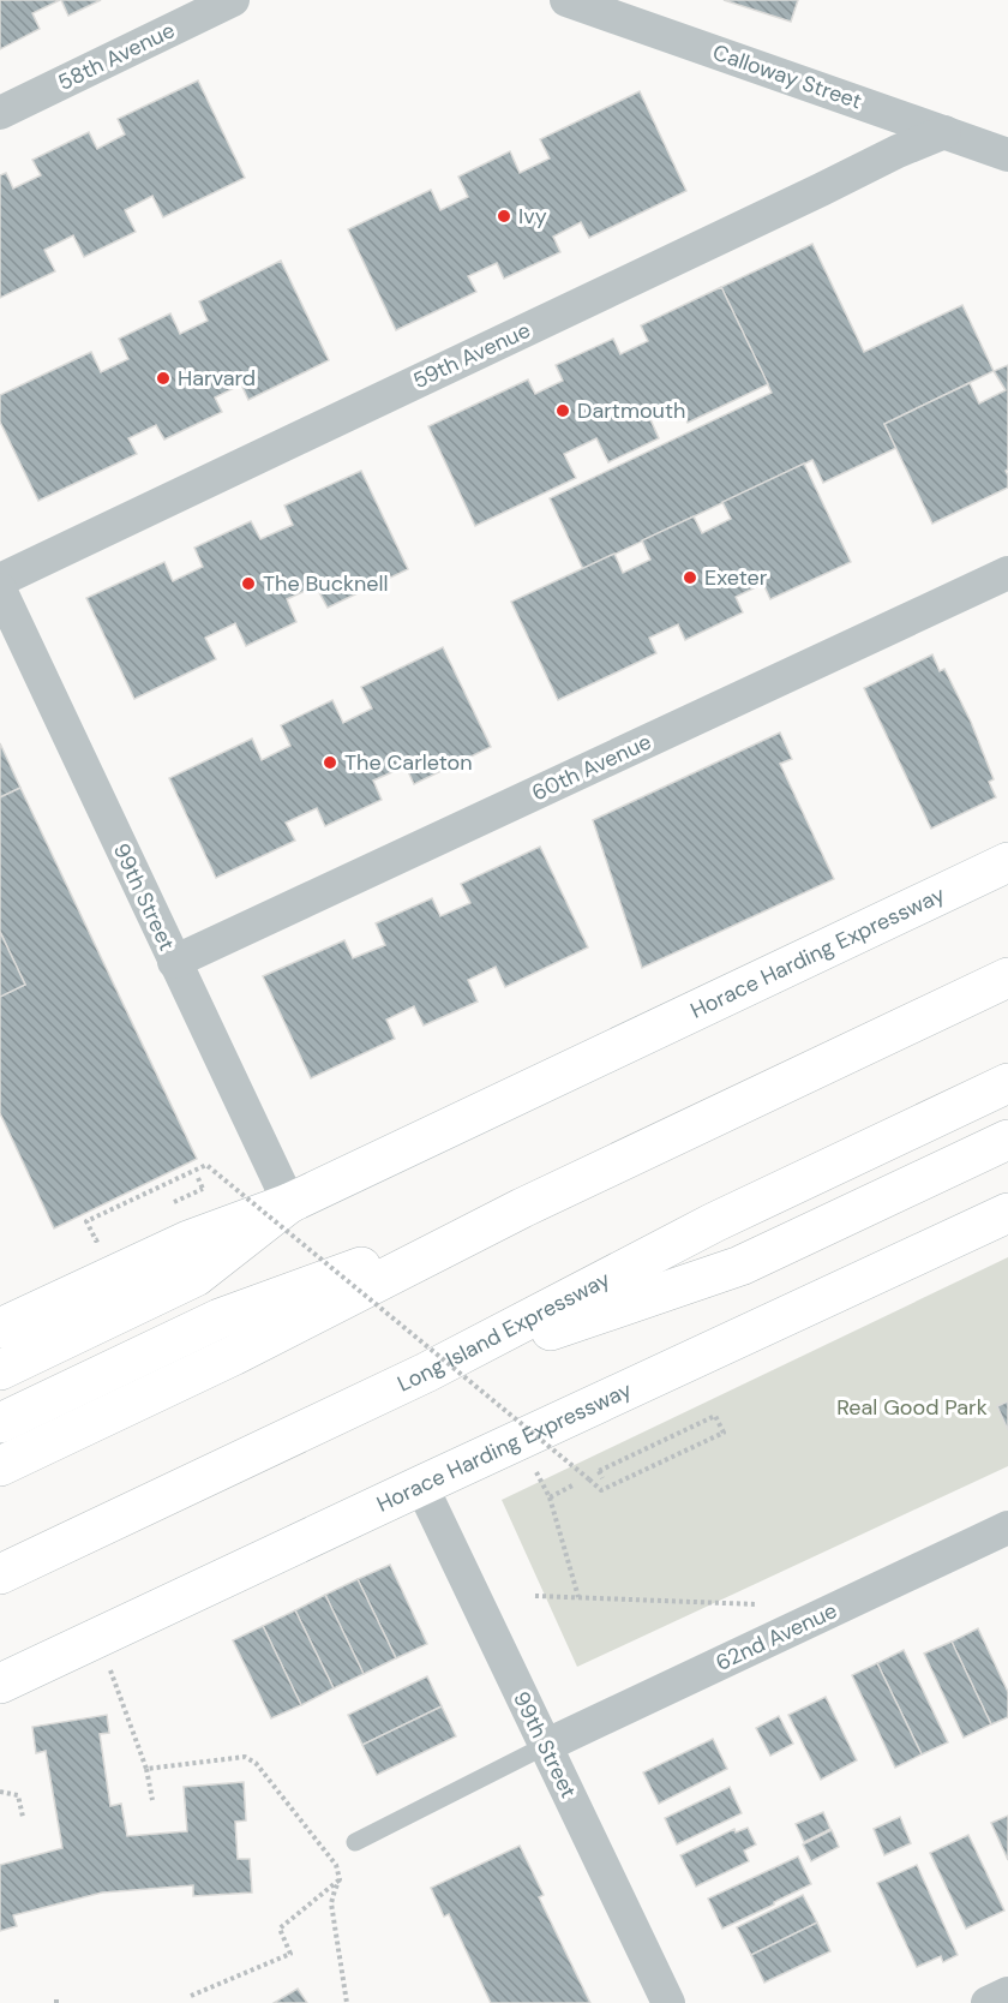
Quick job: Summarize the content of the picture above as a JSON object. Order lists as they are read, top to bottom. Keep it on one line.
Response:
{"streets":{"main road":["Horace Harding Expressway","Long Island Expressway"],"street":["58th Avenue","Calloway Street","59th Avenue","60th Avenue","99th Street","62nd Avenue"]},"crossings":[["Calloway Street","59th Avenue"],["60th Avenue","99th Street"],["99th Street","Horace Harding Expressway"],["99th Street","62nd Avenue"]],"parks":["Real Good Park"],"places":["Ivy","Harvard","Dartmouth","Exeter","The Bucknell","The Carleton"]}
